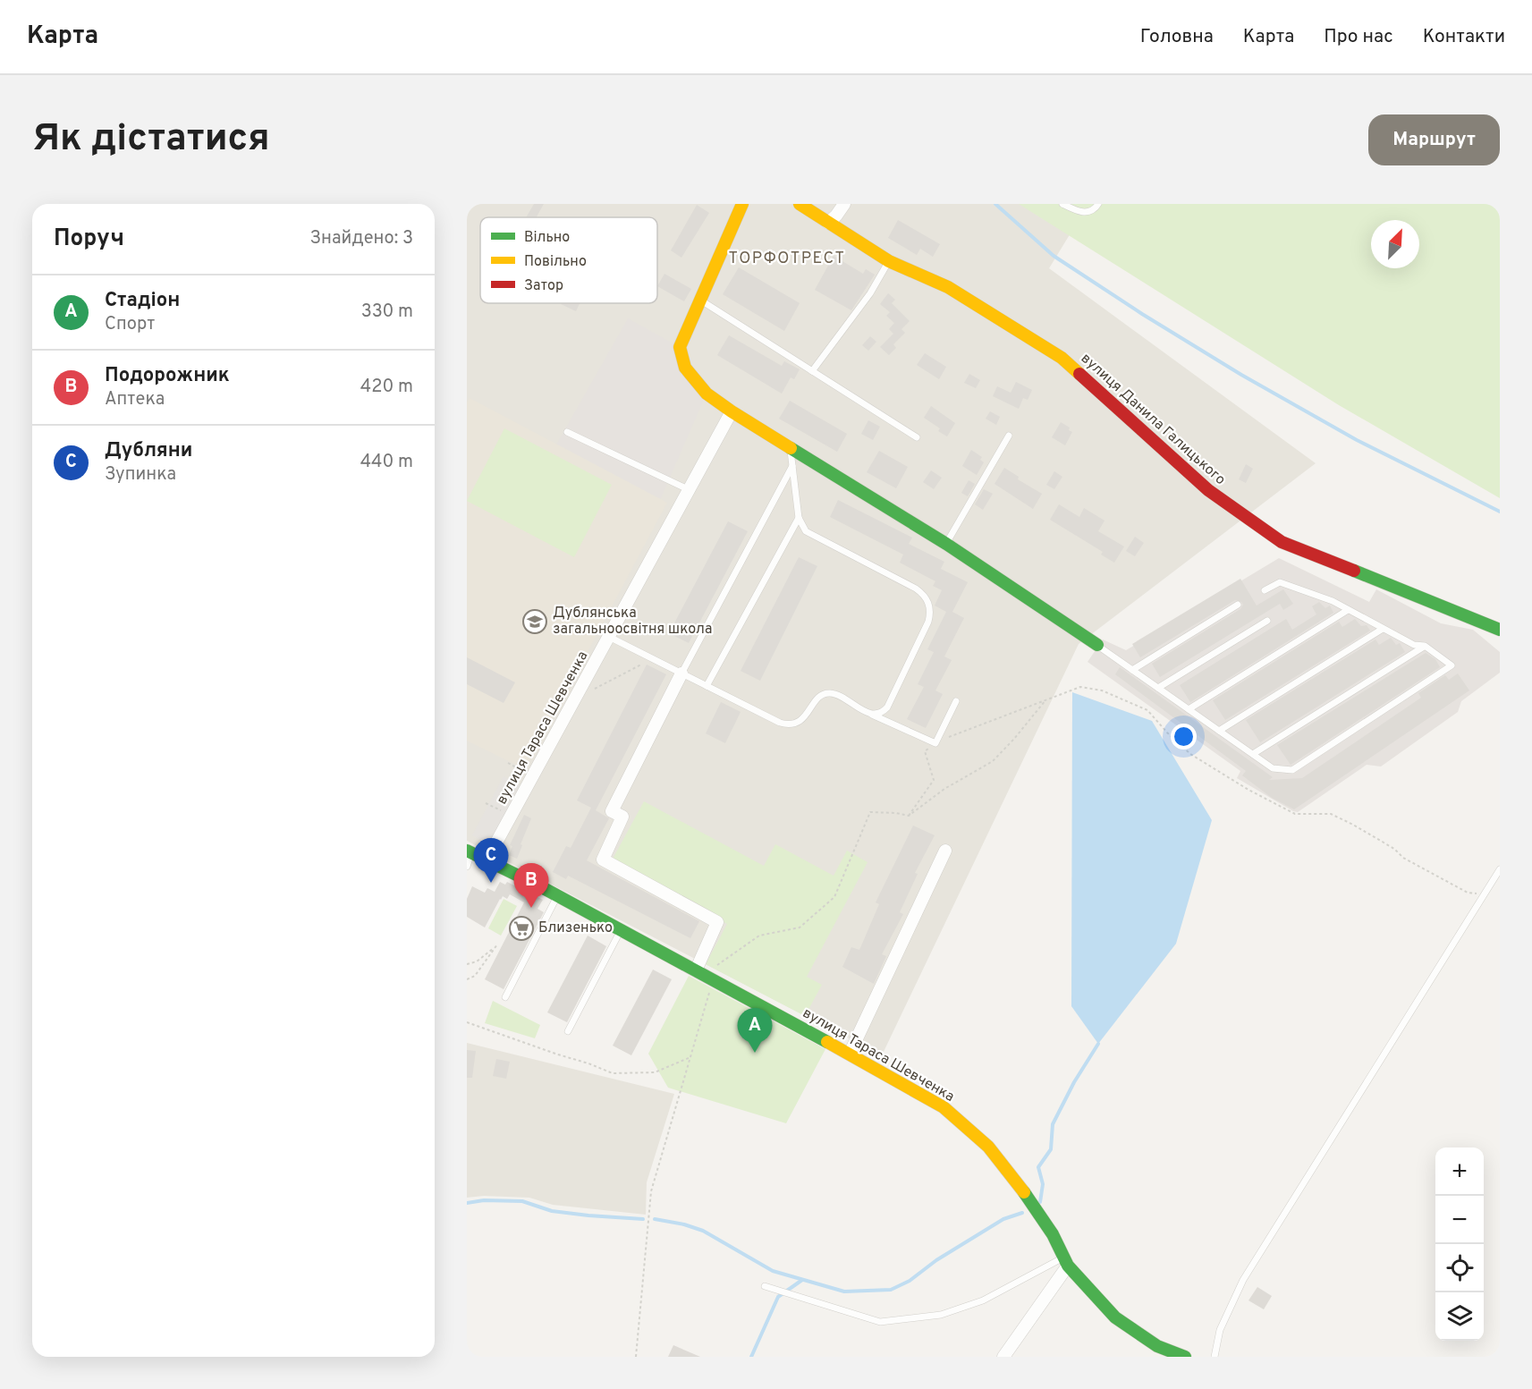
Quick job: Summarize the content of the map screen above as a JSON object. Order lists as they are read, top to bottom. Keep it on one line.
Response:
{"streets":{"street":["вулиця Данила Галицького","вулиця Тараса Шевченка"]},"districts":["ТОРФОТРЕСТ"],"places":{"school or university":["Дублянська загальноосвітня школа"],"supermarket":["Близенько"]},"legend":["Вільно","Повільно","Затор"],"north":"top right","page":{"header":"Карта","nav":["Головна","Карта","Про нас","Контакти"],"buttons":"Маршрут","title":"Як дістатися","heading":["Поруч","Знайдено: 3"],"list":[{"mark":"A","name":"Стадіон","note":"Спорт","value":"330 m"},{"mark":"B","name":"Подорожник","note":"Аптека","value":"420 m"},{"mark":"C","name":"Дубляни","note":"Зупинка","value":"440 m"}],"pins":["C","B","A"],"map_buttons":["+","−"]}}
